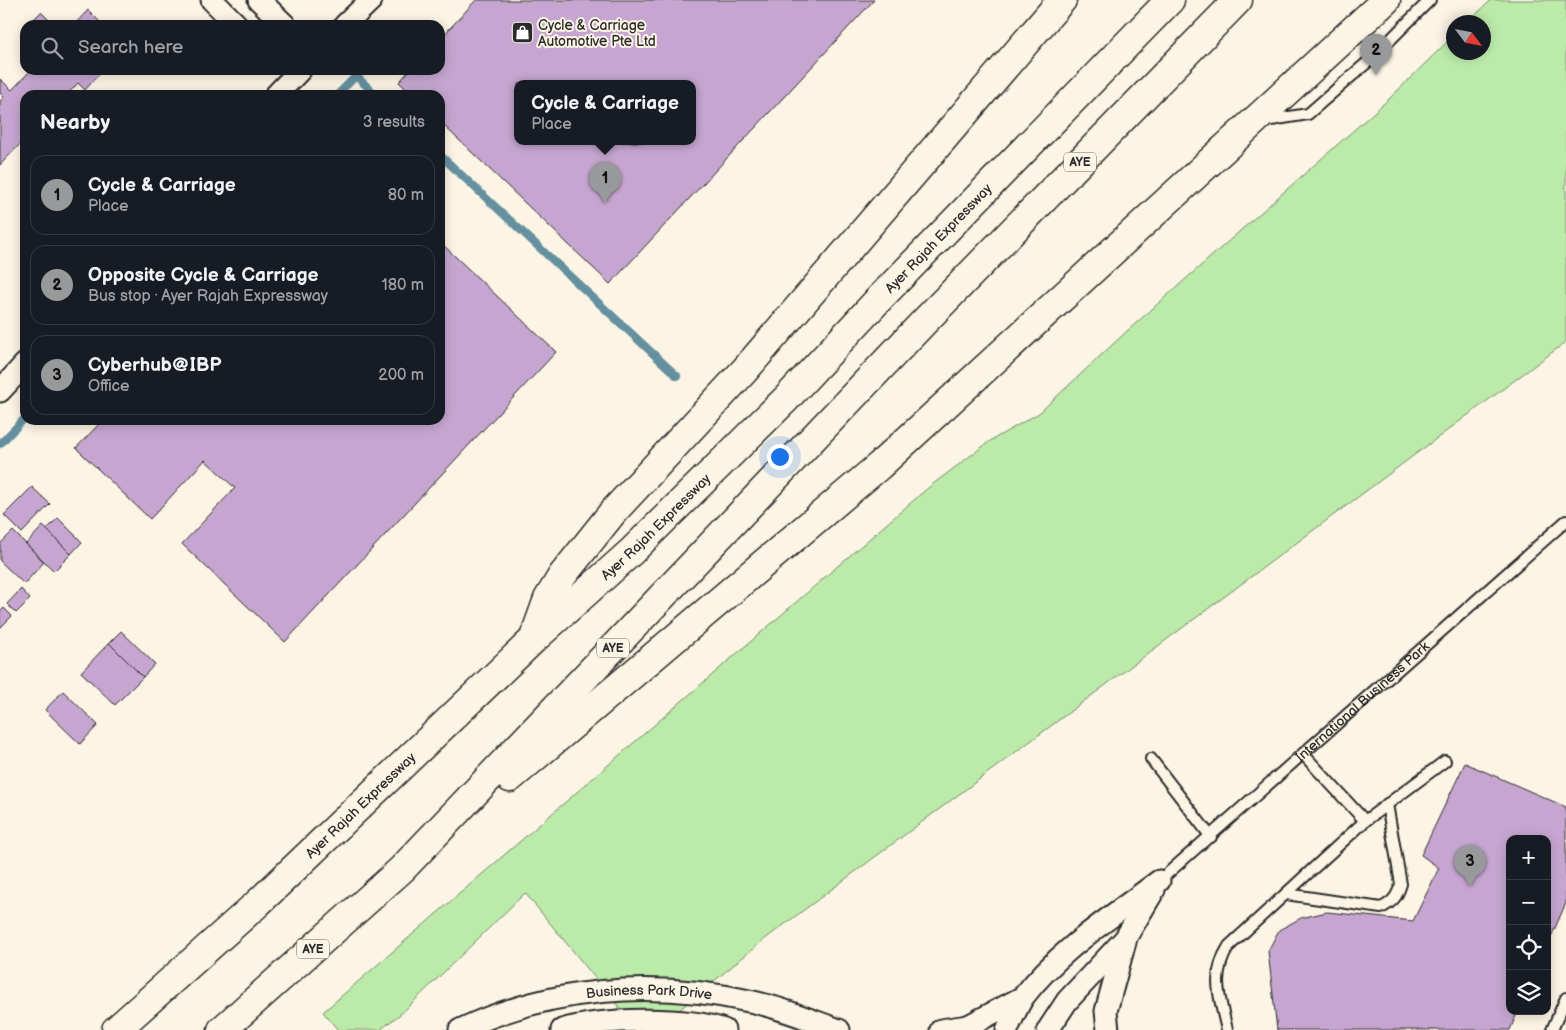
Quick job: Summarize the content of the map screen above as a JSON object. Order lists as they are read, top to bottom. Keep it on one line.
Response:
{"streets":{"highway":["AYE","Ayer Rajah Expressway"],"street":["International Business Park","Business Park Drive"]},"places":{"shop":["Cycle & Carriage Automotive Pte Ltd"]},"north":"bottom right","page":{"search":"Search here","pins":["2","1","3"],"popup":["Cycle & Carriage","Place"],"heading":["Nearby","3 results"],"list":[{"mark":"1","name":"Cycle & Carriage","note":"Place","value":"80 m"},{"mark":"2","name":"Opposite Cycle & Carriage","note":"Bus stop · Ayer Rajah Expressway","value":"180 m"},{"mark":"3","name":"Cyberhub@IBP","note":"Office","value":"200 m"}],"map_buttons":["+","−"]}}
